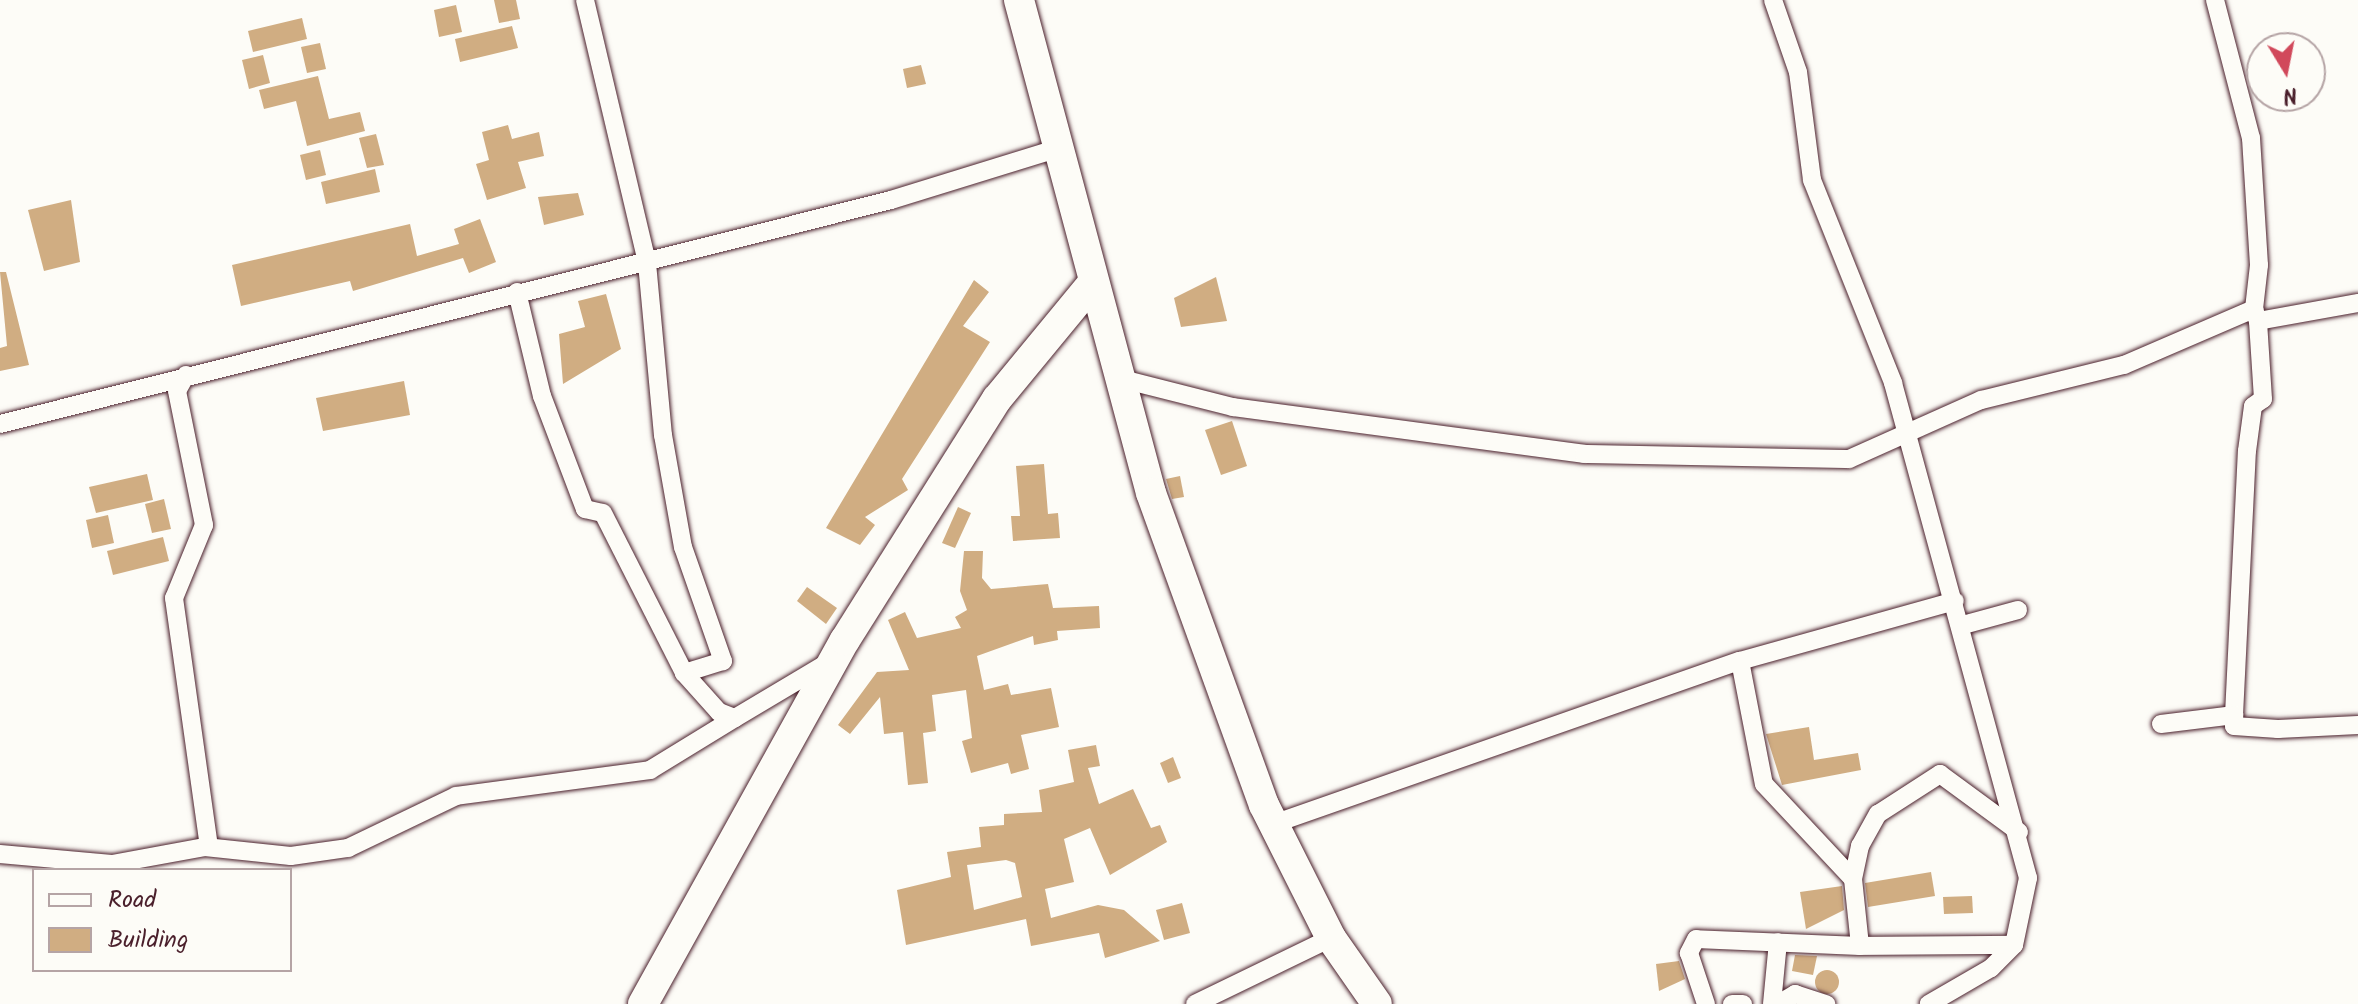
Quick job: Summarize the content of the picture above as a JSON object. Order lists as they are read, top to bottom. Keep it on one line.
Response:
{"legend":["Road","Building"],"north":"bottom"}
